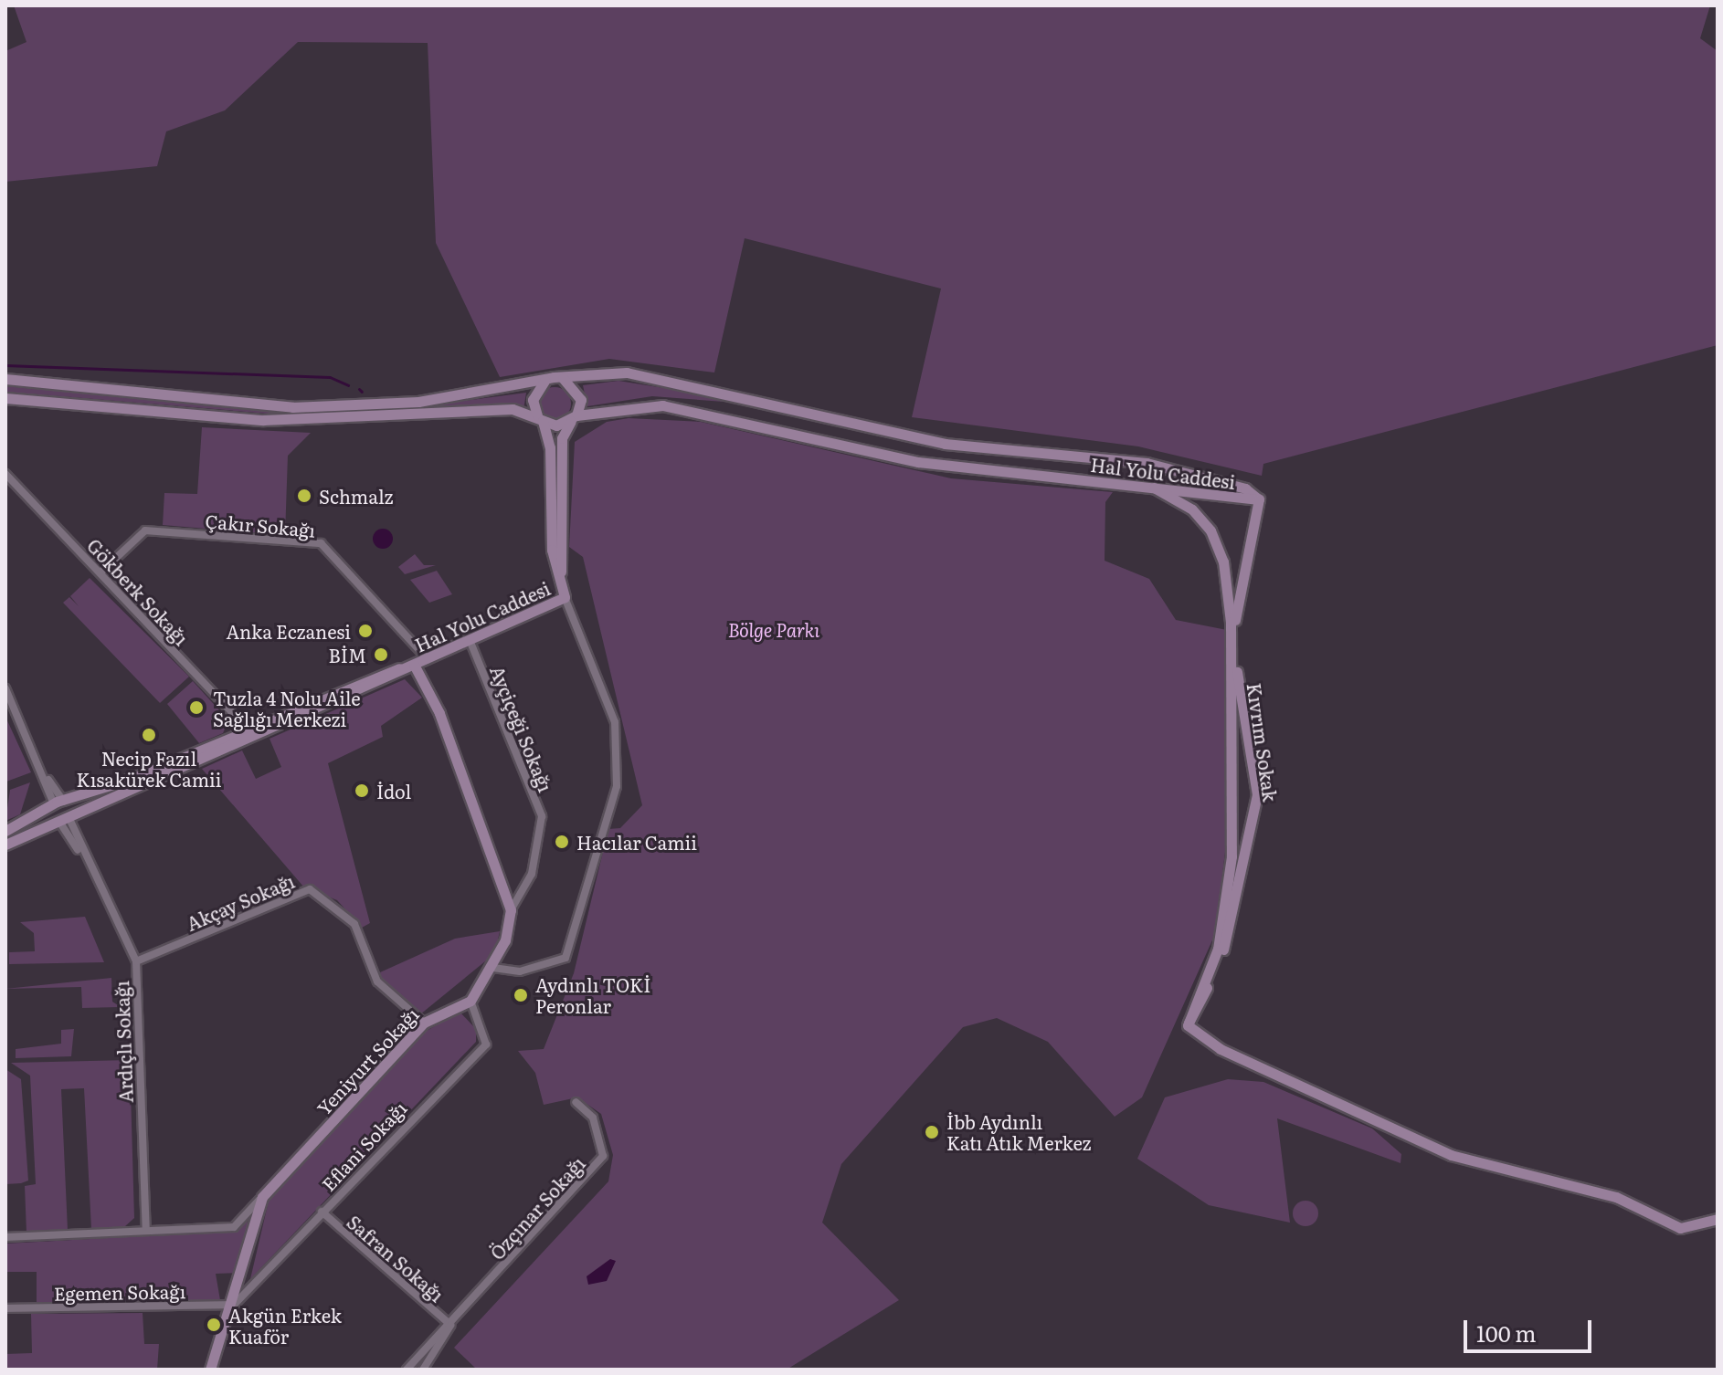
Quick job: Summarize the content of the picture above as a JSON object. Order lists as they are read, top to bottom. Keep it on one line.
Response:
{"streets":{"street":["Hal Yolu Caddesi","Çakır Sokağı","Gökberk Sokağı","Ayçiçeği Sokağı","Kıvrım Sokak","Akçay Sokağı","Ardıçlı Sokağı","Yeniyurt Sokağı","Eflani Sokağı","Özçınar Sokağı","Safran Sokağı","Egemen Sokağı"]},"crossings":[["Hal Yolu Caddesi","Çakır Sokağı"],["Hal Yolu Caddesi","Gökberk Sokağı"],["Hal Yolu Caddesi","Ayçiçeği Sokağı"],["Hal Yolu Caddesi","Kıvrım Sokak"],["Hal Yolu Caddesi","Ardıçlı Sokağı"],["Çakır Sokağı","Gökberk Sokağı"],["Akçay Sokağı","Ardıçlı Sokağı"],["Akçay Sokağı","Yeniyurt Sokağı"],["Yeniyurt Sokağı","Eflani Sokağı"],["Yeniyurt Sokağı","Egemen Sokağı"],["Eflani Sokağı","Safran Sokağı"],["Eflani Sokağı","Egemen Sokağı"],["Özçınar Sokağı","Safran Sokağı"]],"parks":["Bölge Parkı"],"places":["Schmalz","Anka Eczanesi","BİM","Tuzla 4 Nolu Aile Sağlığı Merkezi","Necip Fazıl Kısakürek Camii","İdol","Hacılar Camii","Aydınlı TOKİ Peronlar","İbb Aydınlı Katı Atık Merkez","Akgün Erkek Kuaför"],"scale_bar":"100 m"}
